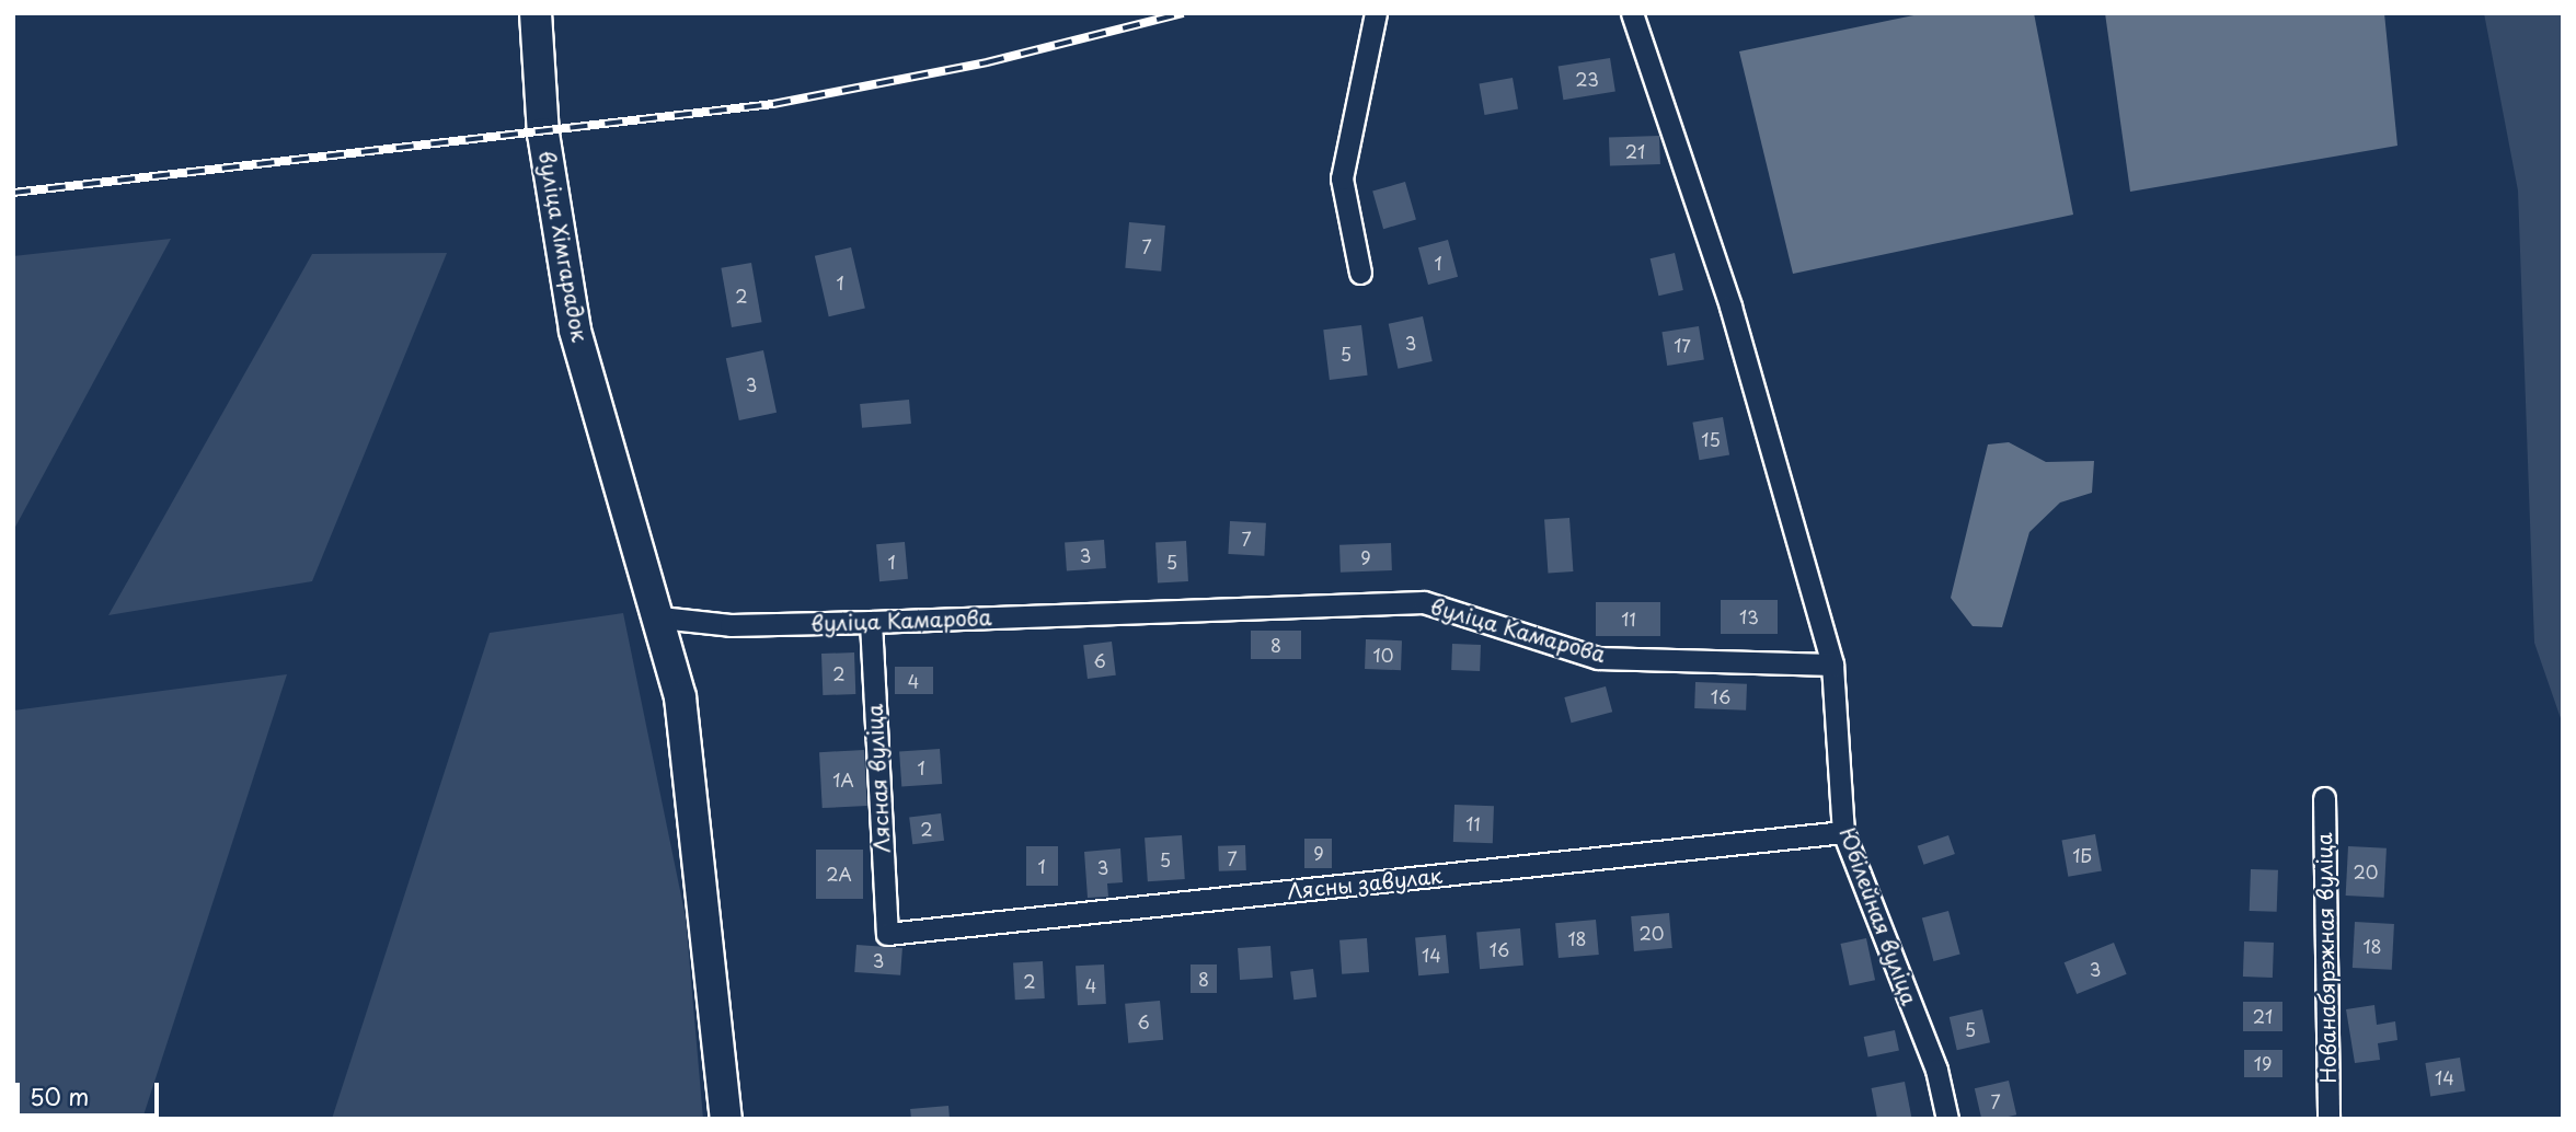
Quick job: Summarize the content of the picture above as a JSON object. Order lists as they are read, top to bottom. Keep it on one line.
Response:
{"streets":{"main road":["вуліца Хімгарадок"],"street":["вуліца Камарова","Лясная вуліца","Лясны завулак","Юбілейная вуліца","Нованабярэжная вуліца"]},"crossings":[["вуліца Хімгарадок","вуліца Камарова"],["вуліца Камарова","Лясная вуліца"],["вуліца Камарова","Юбілейная вуліца"],["Лясная вуліца","Лясны завулак"],["Лясны завулак","Юбілейная вуліца"]],"house_numbers":["23","21","7","1","1","2","3","17","5","3","15","7","3","9","1","5","13","11","8","10","6","2","4","16","1","1А","11","2","9","1Б","7","5","1","3","20","2А","20","18","18","16","14","3","3","8","2","4","21","6","5","19","14","7"],"scale_bar":"50 m"}
